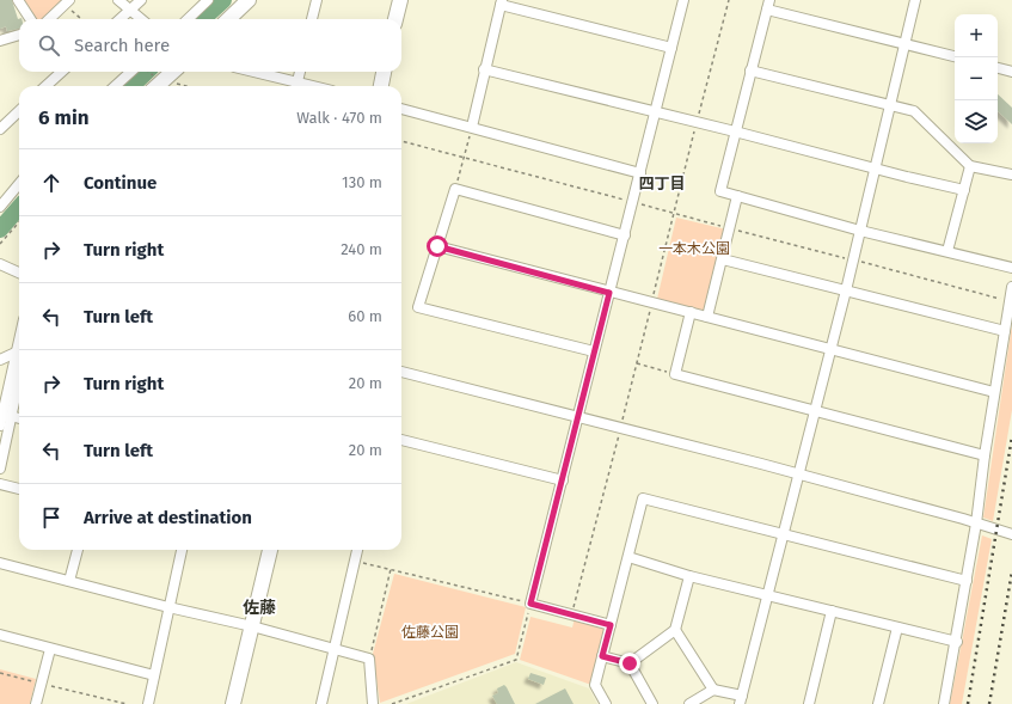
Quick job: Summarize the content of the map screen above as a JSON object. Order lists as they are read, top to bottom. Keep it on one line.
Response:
{"districts":["四丁目","佐藤"],"parks":["一本木公園","佐藤公園"],"page":{"map_buttons":["+","−"],"search":"Search here","heading":["6 min","Walk · 470 m"],"list":[["Continue","130 m"],["Turn right","240 m"],["Turn left","60 m"],["Turn right","20 m"],["Turn left","20 m"],"Arrive at destination"]}}
